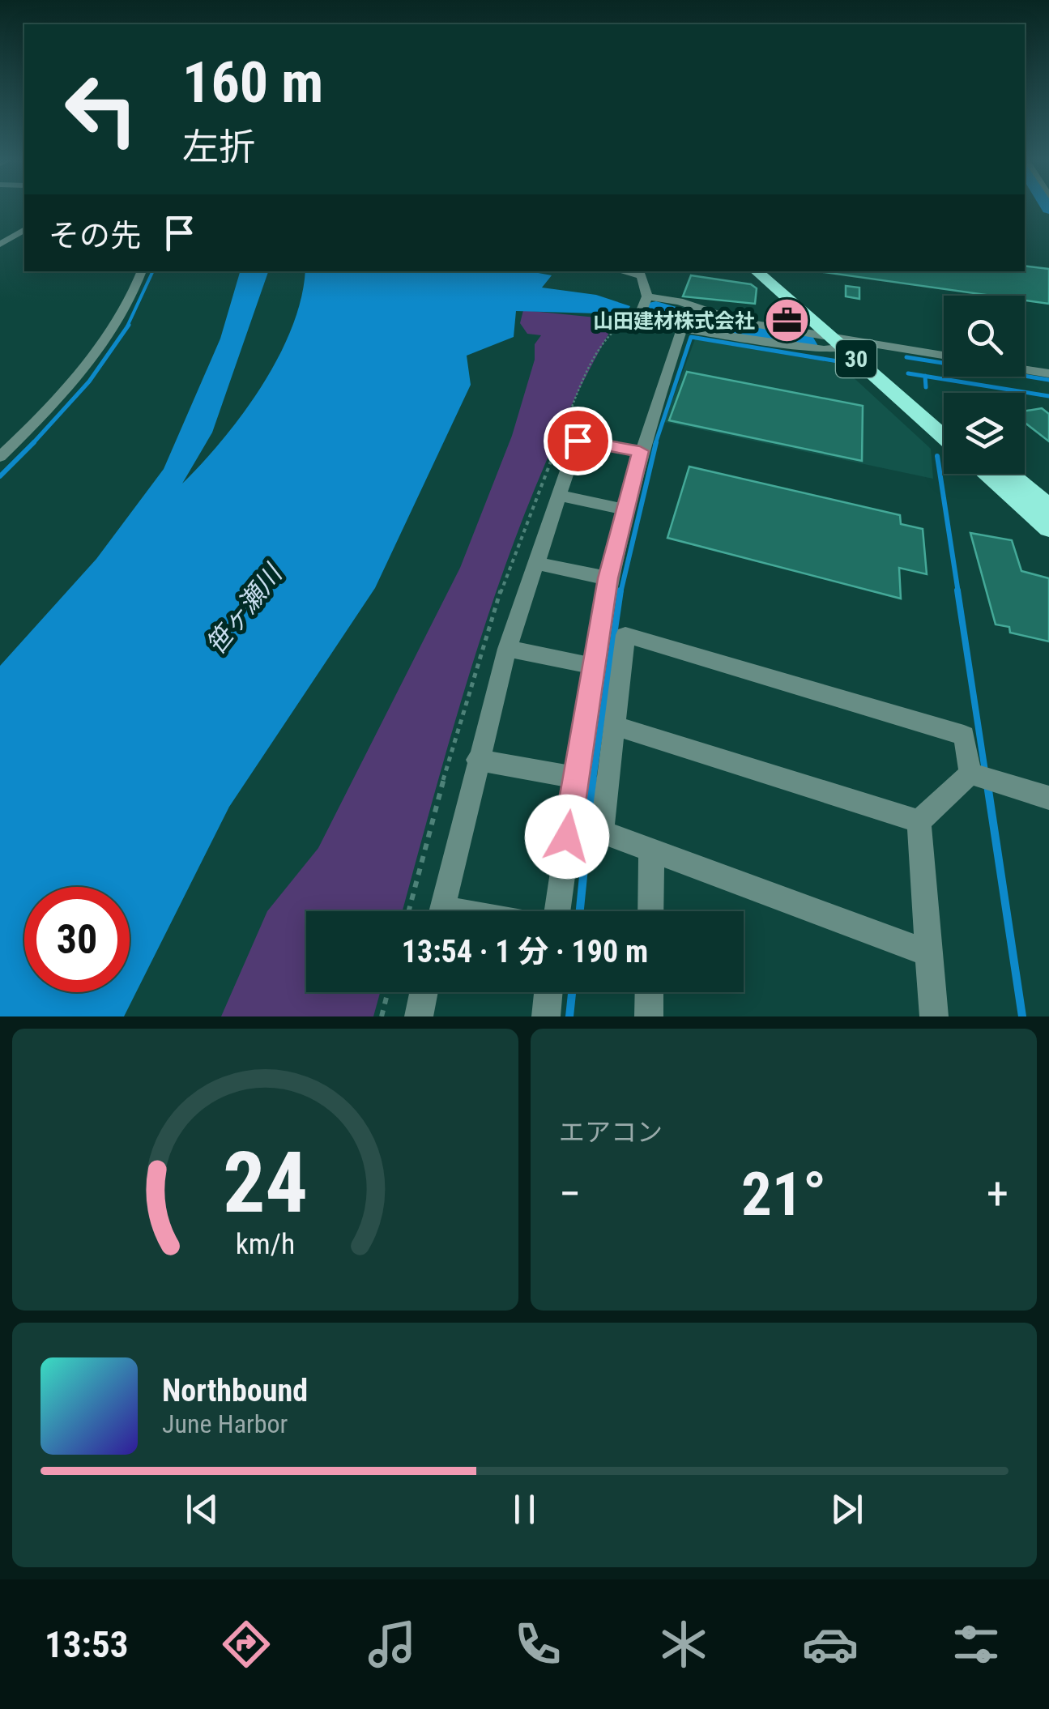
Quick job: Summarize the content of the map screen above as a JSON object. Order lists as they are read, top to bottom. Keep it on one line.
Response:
{"streets":{"highway":["30"]},"water":["笹ヶ瀬川"],"places":{"office":["山田建材株式会社"]},"page":{"turn":["160 m","左折"],"then":"その先","limit":"30","trip":"13:54 · 1 分 · 190 m","tile":"エアコン","heat":["−","21°","+"],"song":["Northbound","June Harbor"],"tabs":"13:53","gauge":["24","km/h"]}}
